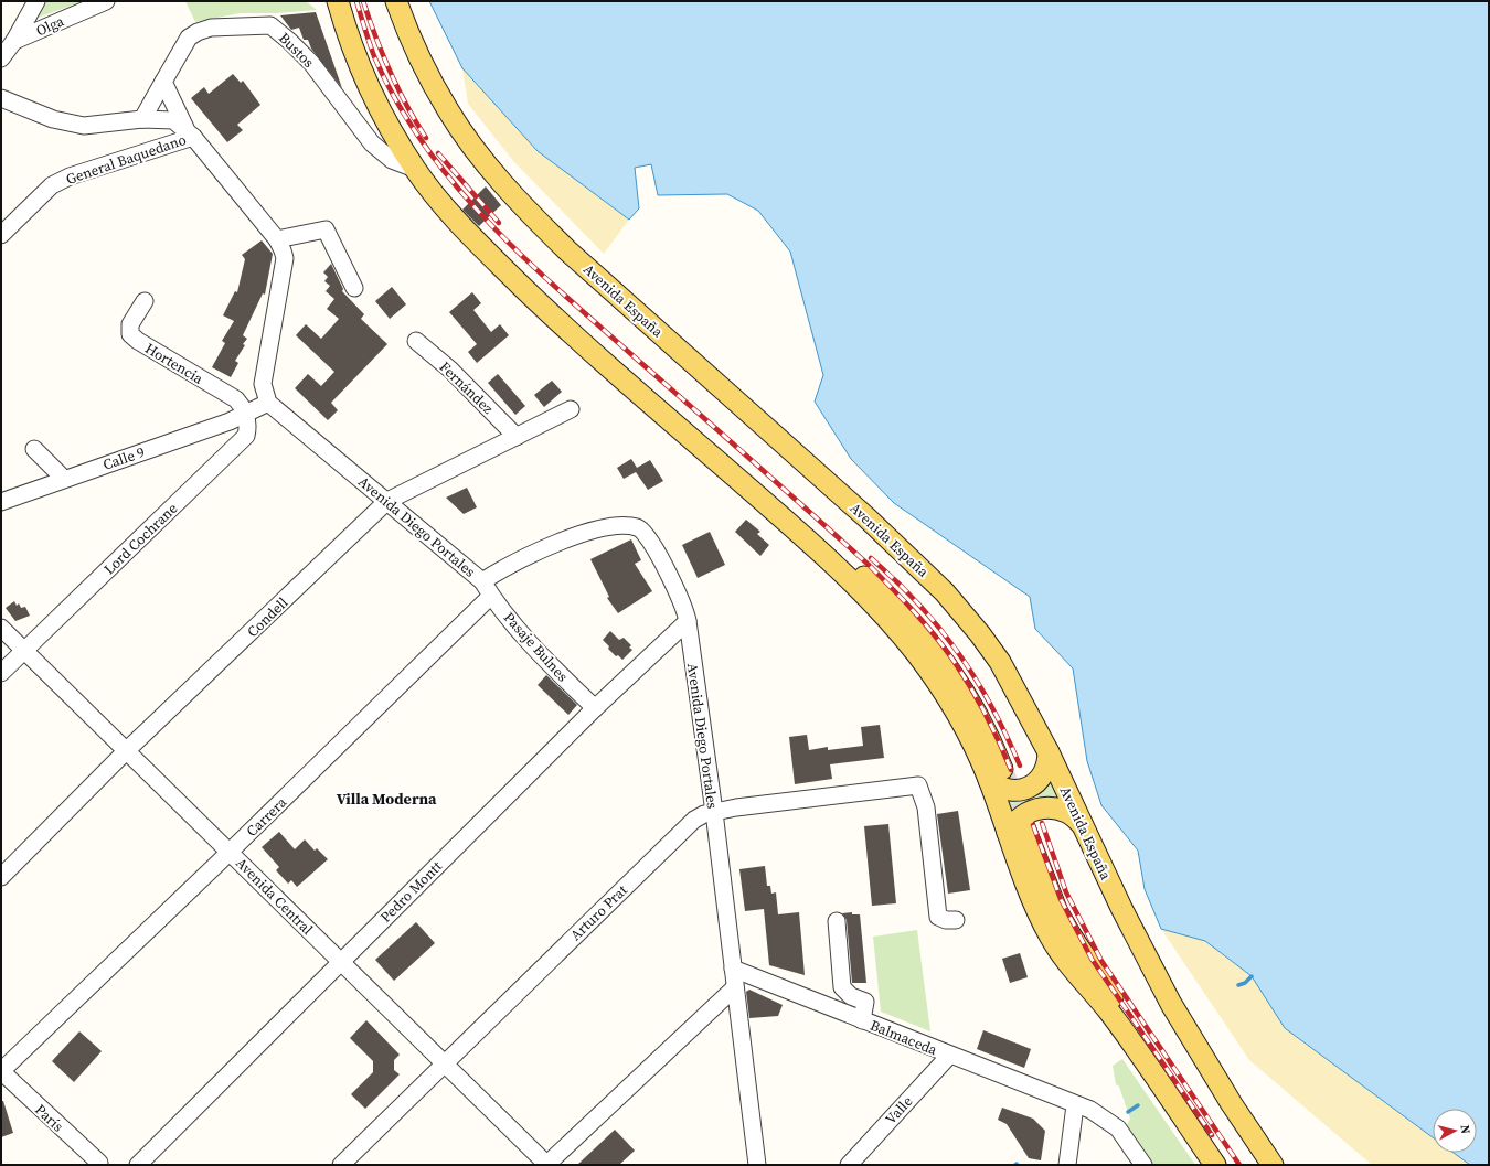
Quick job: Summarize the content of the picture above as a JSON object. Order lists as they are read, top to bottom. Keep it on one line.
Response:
{"streets":{"main road":["Avenida España"],"street":["Olga","Bustos","General Baquedano","Hortencia","Fernández","Calle 9","Avenida Diego Portales","Lord Cochrane","Condell","Pasaje Bulnes","Carrera","Pedro Montt","Avenida Central","Arturo Prat","Balmaceda","Valle","París"]},"crossings":[["Hortencia","Calle 9"],["Hortencia","Lord Cochrane"],["Fernández","Condell"],["Calle 9","Lord Cochrane"],["Avenida Diego Portales","Condell"],["Avenida Diego Portales","Pasaje Bulnes"],["Avenida Diego Portales","Carrera"],["Avenida Diego Portales","Pedro Montt"],["Avenida Diego Portales","Arturo Prat"],["Avenida Diego Portales","Balmaceda"],["Lord Cochrane","Avenida Central"],["Condell","Avenida Central"],["Pasaje Bulnes","Carrera"],["Pasaje Bulnes","Pedro Montt"],["Carrera","Avenida Central"],["Carrera","París"],["Pedro Montt","Avenida Central"],["Avenida Central","Arturo Prat"],["Balmaceda","Valle"]],"districts":["Villa Moderna"],"north":"right"}
